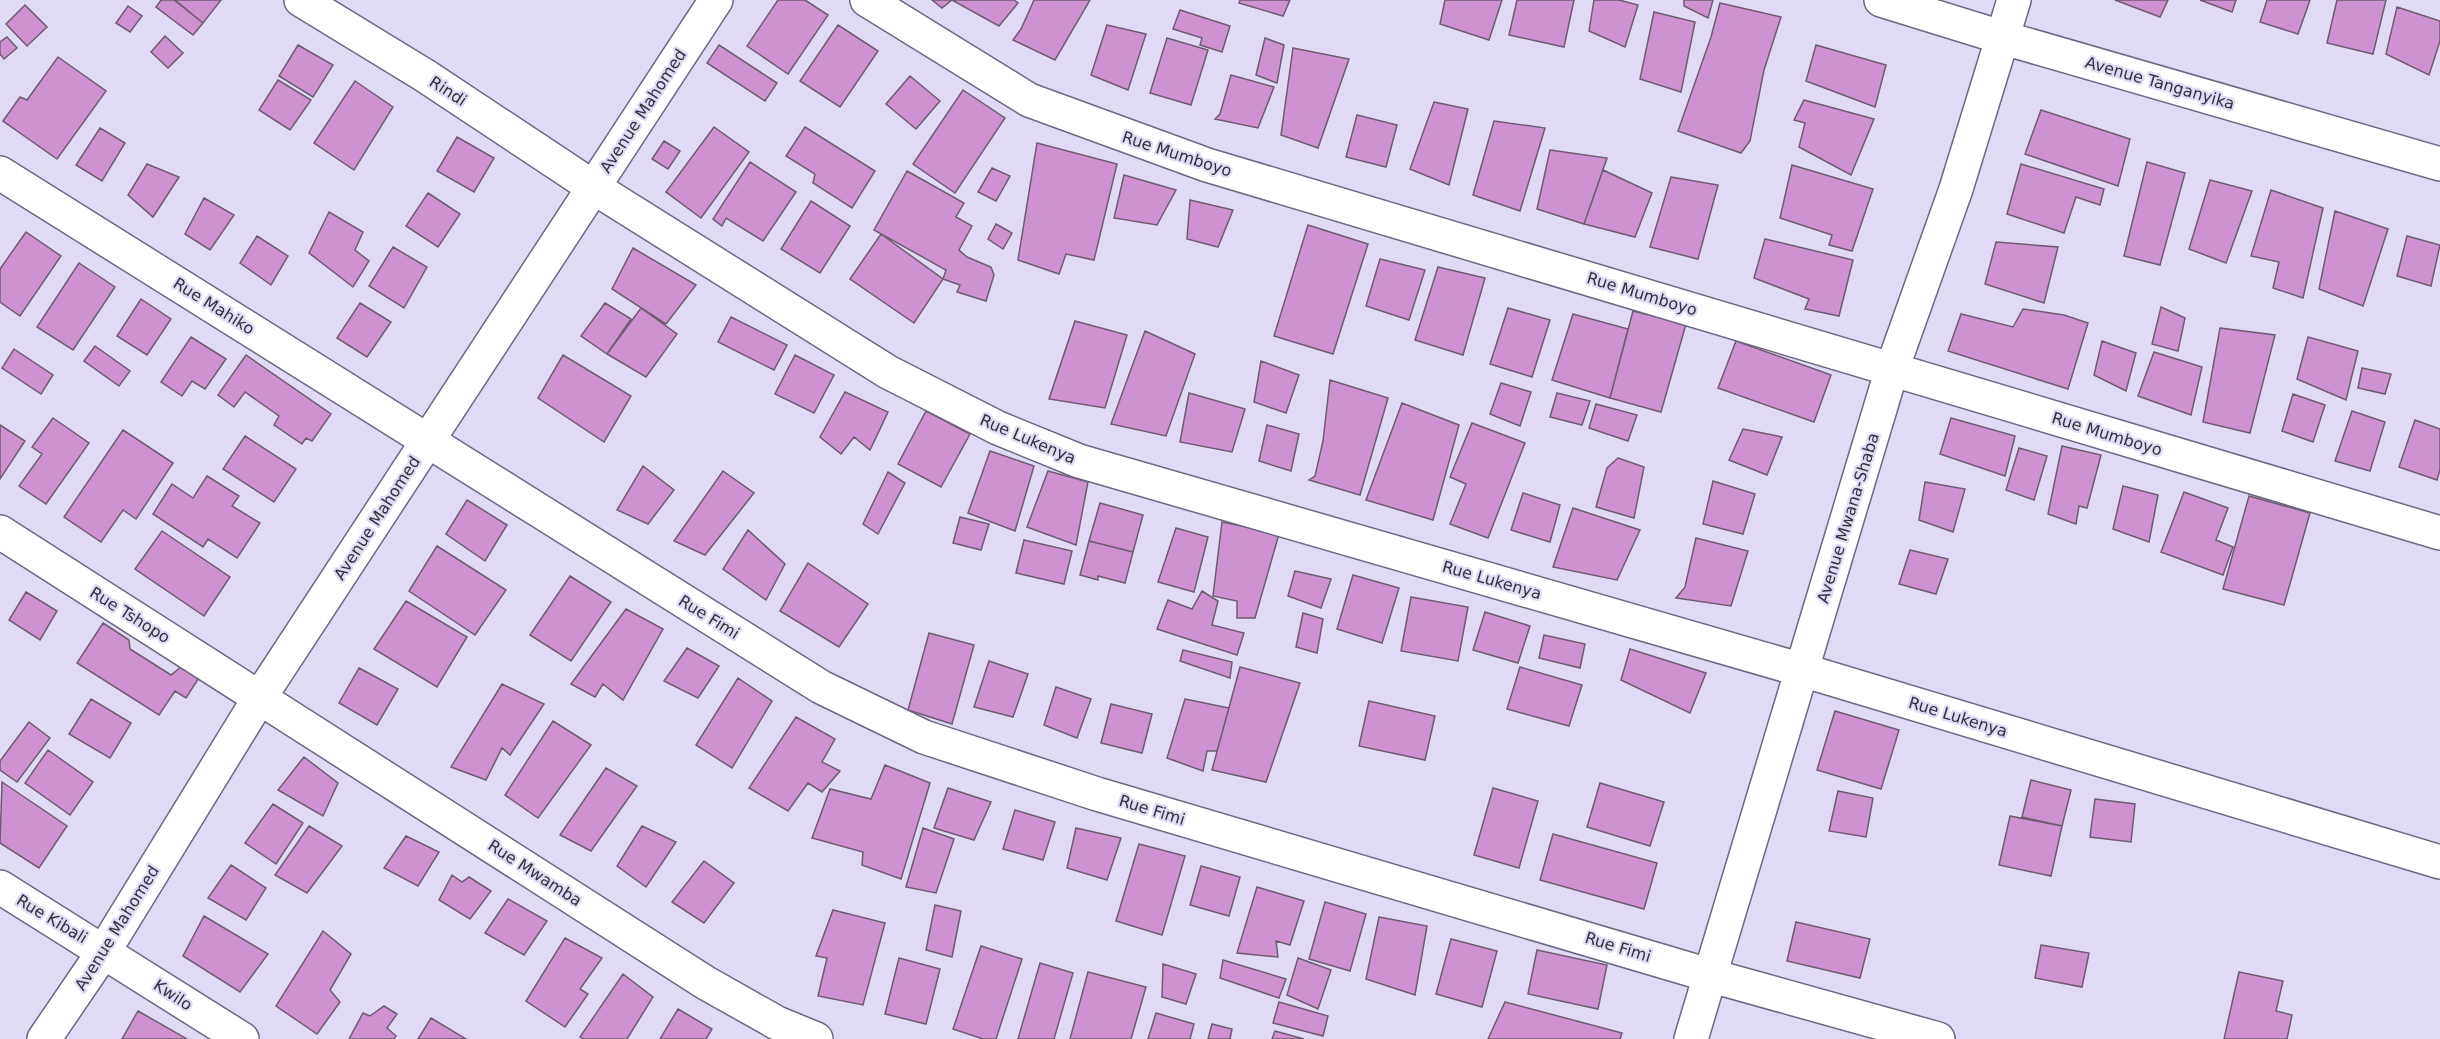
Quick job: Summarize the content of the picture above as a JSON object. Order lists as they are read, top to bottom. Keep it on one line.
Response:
{"streets":{"street":["Avenue Tanganyika","Rindi","Avenue Mahomed","Rue Mumboyo","Rue Mahiko","Rue Lukenya","Avenue Mwana-Shaba","Rue Tshopo","Rue Fimi","Rue Mwamba","Rue Kibali","Kwilo"]},"crossings":[["Avenue Tanganyika","Avenue Mwana-Shaba"],["Rindi","Avenue Mahomed"],["Rindi","Rue Lukenya"],["Avenue Mahomed","Rue Mahiko"],["Avenue Mahomed","Rue Lukenya"],["Avenue Mahomed","Rue Tshopo"],["Avenue Mahomed","Rue Fimi"],["Avenue Mahomed","Rue Mwamba"],["Avenue Mahomed","Rue Kibali"],["Avenue Mahomed","Kwilo"],["Rue Mumboyo","Avenue Mwana-Shaba"],["Rue Mahiko","Rue Fimi"],["Rue Lukenya","Avenue Mwana-Shaba"],["Avenue Mwana-Shaba","Rue Fimi"],["Rue Tshopo","Rue Mwamba"],["Rue Kibali","Kwilo"]]}
